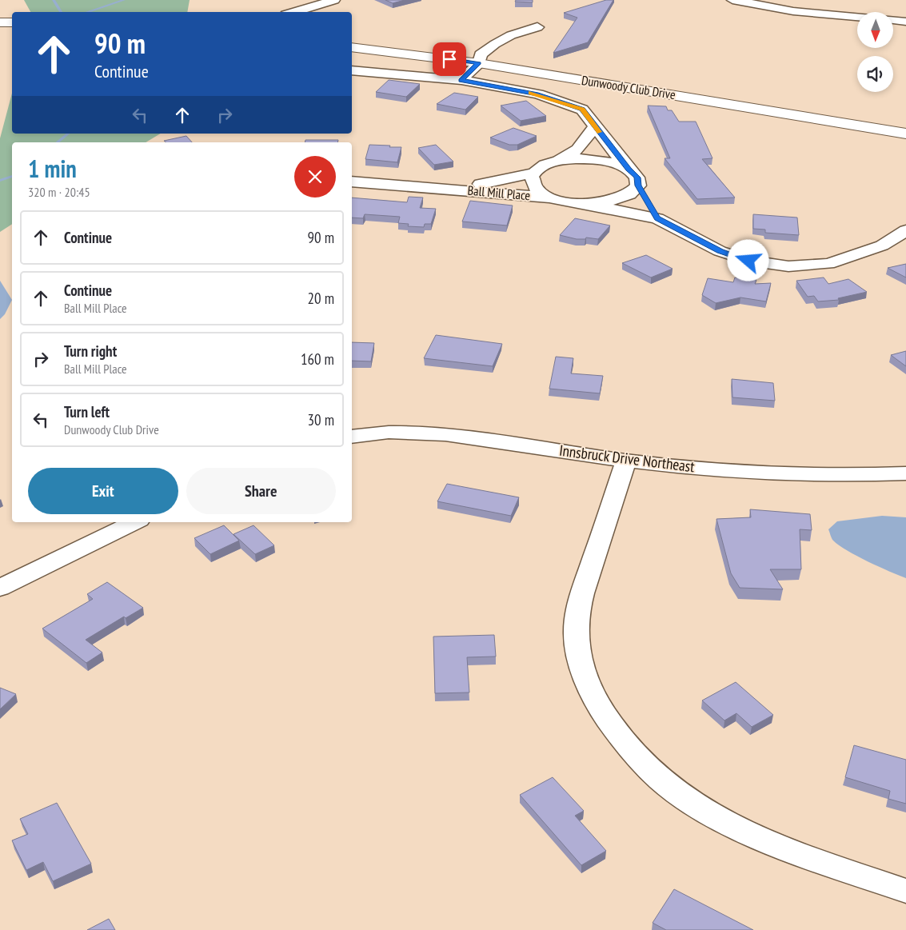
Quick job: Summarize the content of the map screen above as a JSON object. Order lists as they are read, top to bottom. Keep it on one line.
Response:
{"streets":{"street":["Dunwoody Club Drive","Ball Mill Place","Innsbruck Drive Northeast"]},"north":"bottom","page":{"turn":["90 m","Continue"],"heading":["1 min","320 m · 20:45"],"list":[{"name":"Continue","value":"90 m"},{"name":"Continue","note":"Ball Mill Place","value":"20 m"},{"name":"Turn right","note":"Ball Mill Place","value":"160 m"},{"name":"Turn left","note":"Dunwoody Club Drive","value":"30 m"}],"buttons":["Exit","Share"]}}
